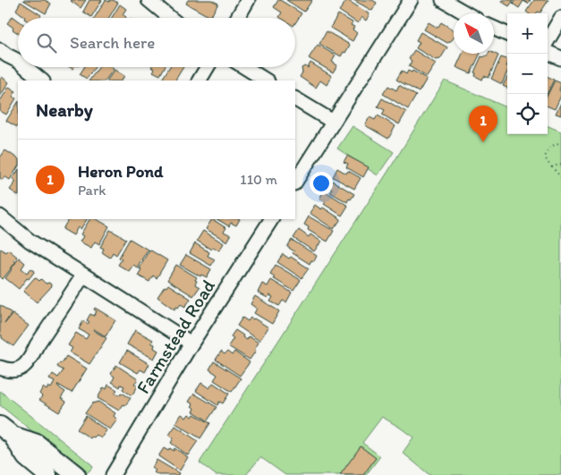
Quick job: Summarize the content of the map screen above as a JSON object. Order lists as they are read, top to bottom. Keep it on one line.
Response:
{"streets":{"street":["Farmstead Road"]},"north":"top left","page":{"map_buttons":["+","−"],"search":"Search here","heading":"Nearby","pins":"1","list":[{"mark":"1","name":"Heron Pond","note":"Park","value":"110 m"}]}}
